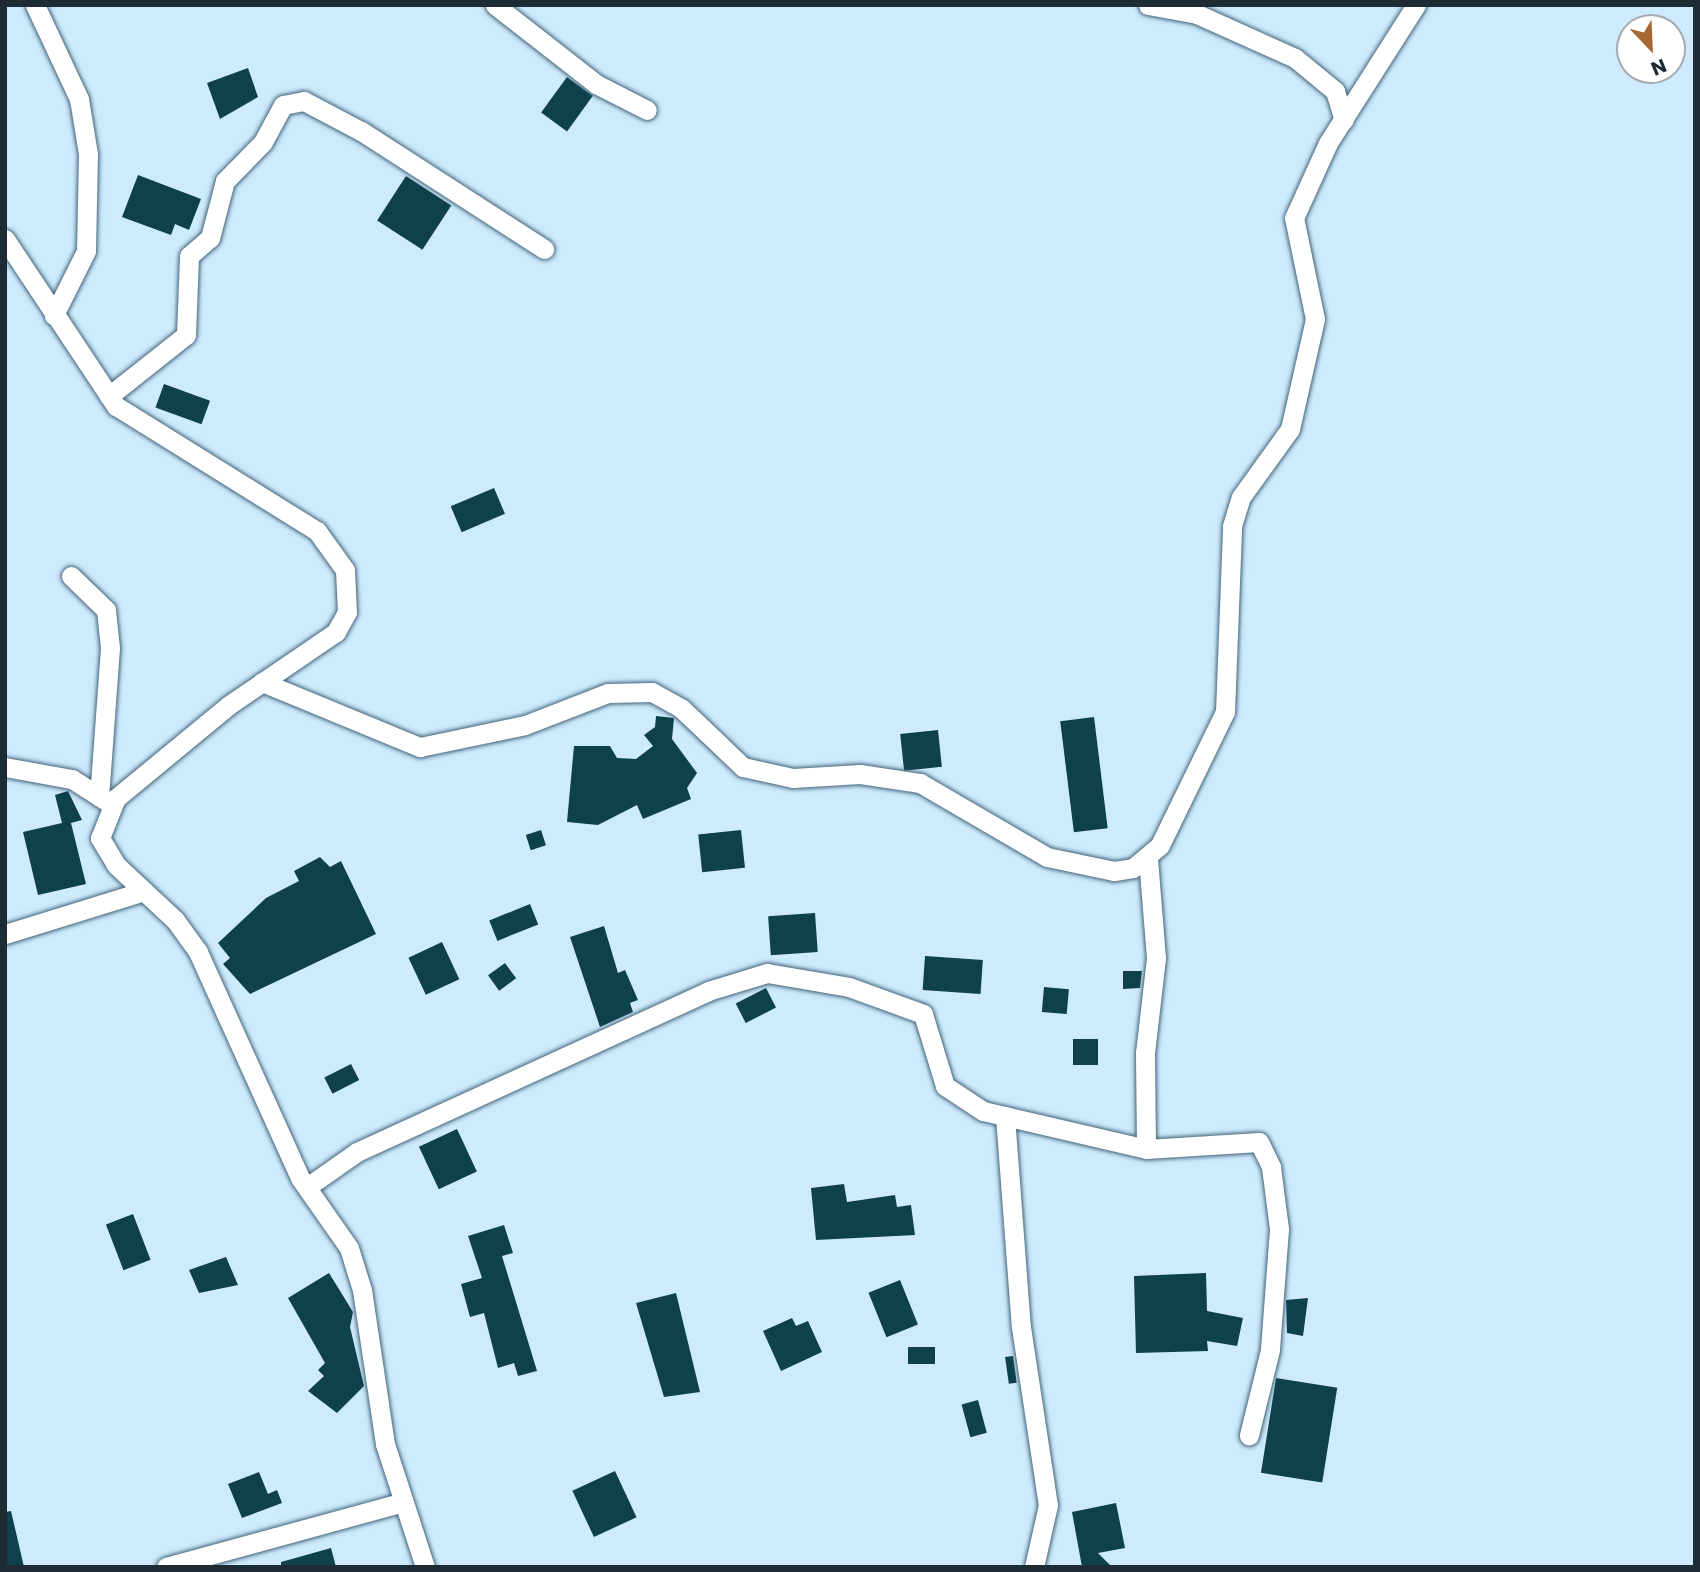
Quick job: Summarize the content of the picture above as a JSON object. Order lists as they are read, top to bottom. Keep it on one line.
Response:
{"north":"bottom right"}
